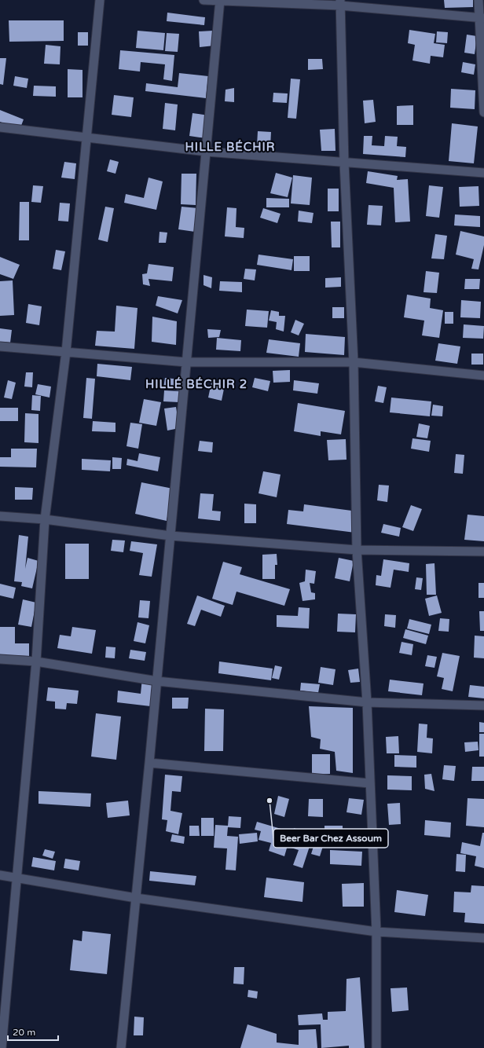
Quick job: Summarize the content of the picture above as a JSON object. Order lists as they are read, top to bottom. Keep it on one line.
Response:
{"districts":["HILLE BÉCHIR","HILLÉ BÉCHIR 2"],"places":["Beer Bar Chez Assoum"],"scale_bar":"20 m"}
